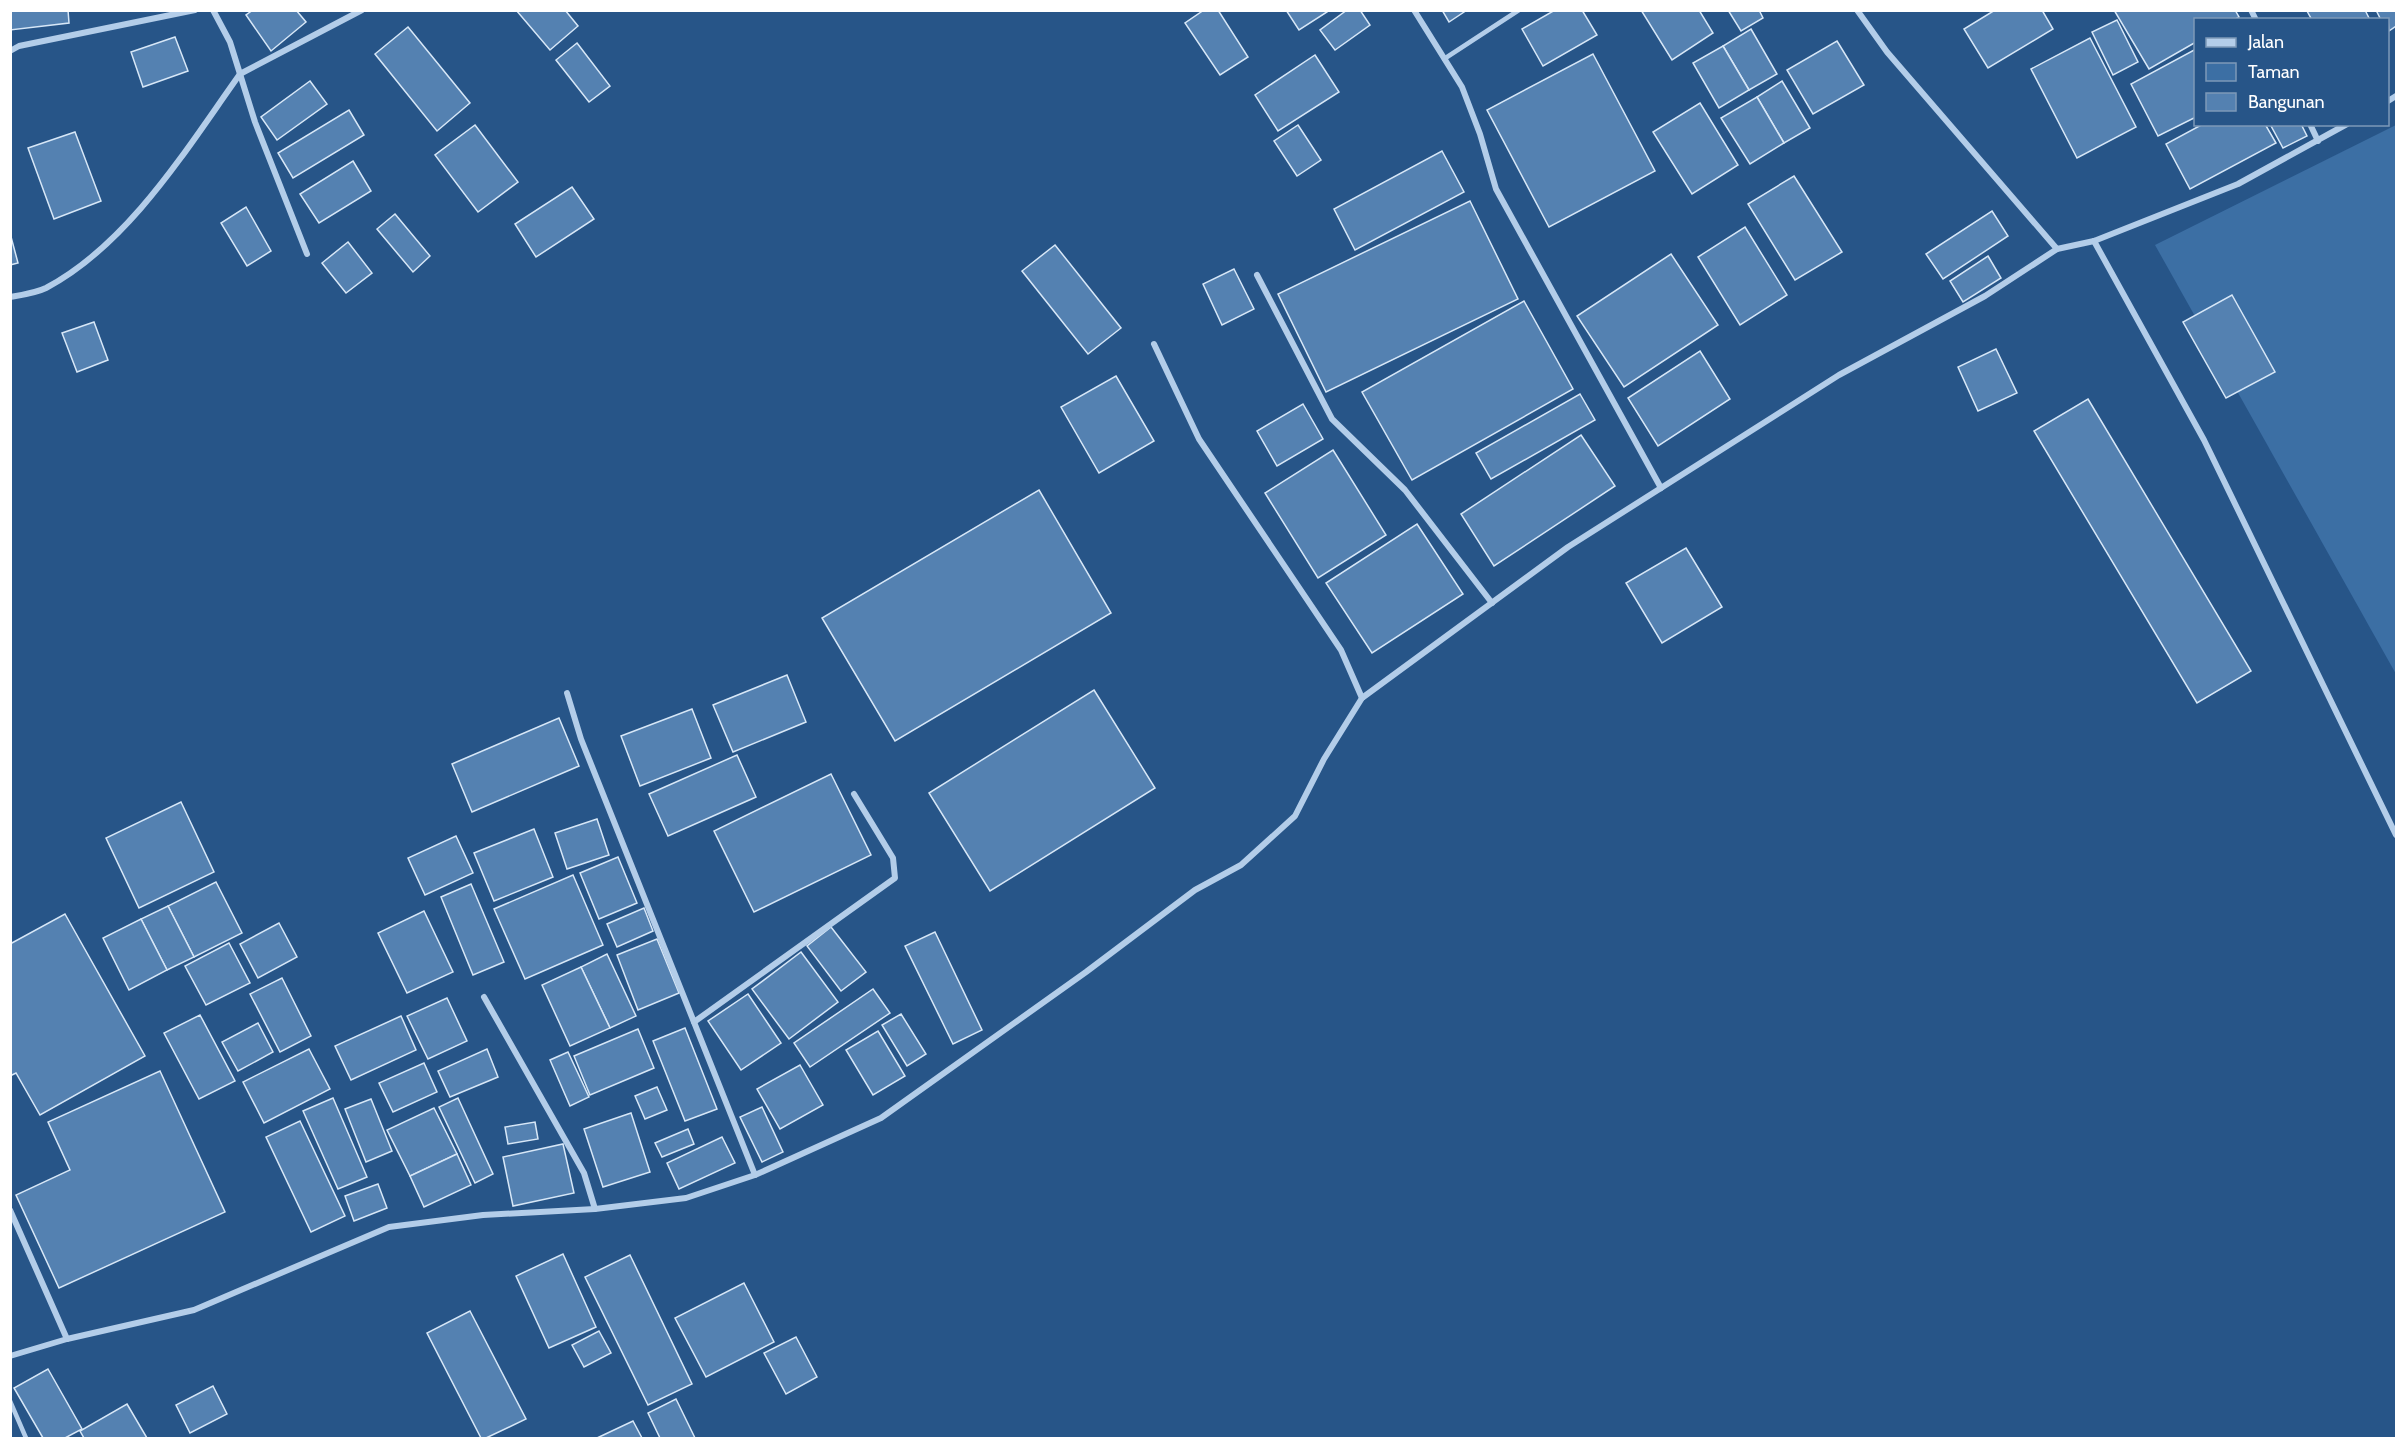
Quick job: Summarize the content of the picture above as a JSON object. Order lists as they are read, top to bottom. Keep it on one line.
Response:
{"legend":["Jalan","Taman","Bangunan"]}
